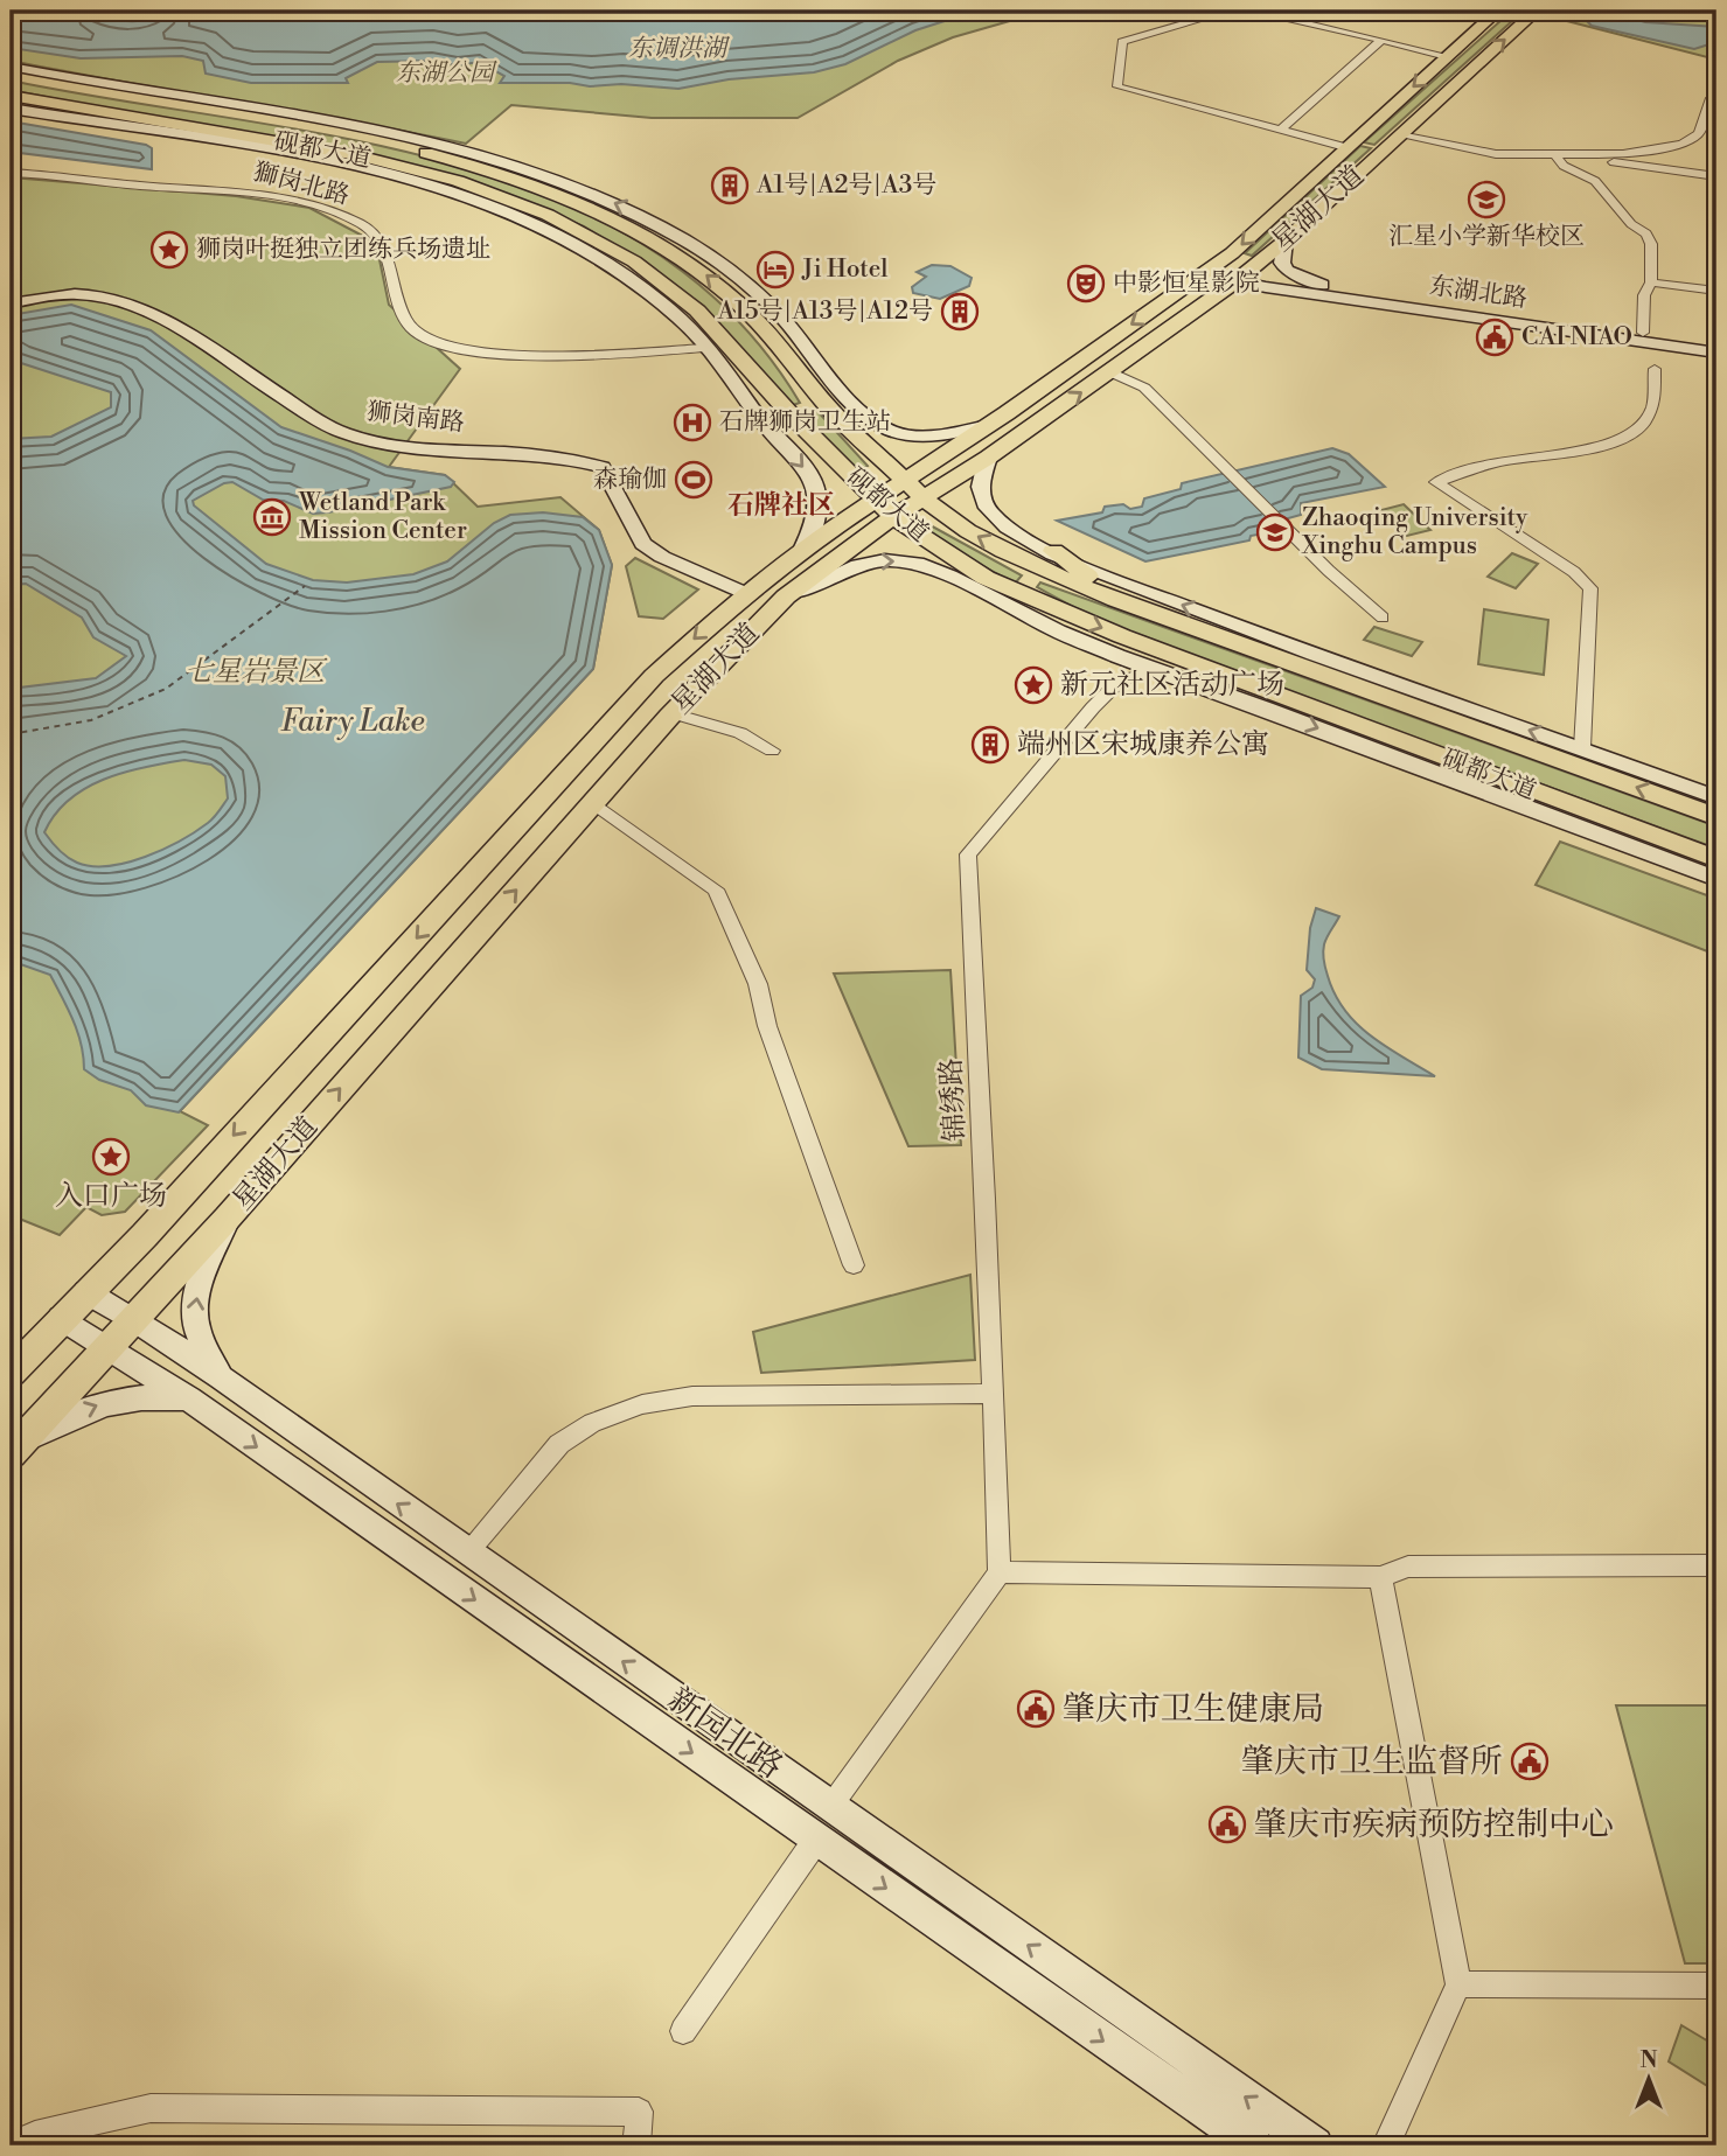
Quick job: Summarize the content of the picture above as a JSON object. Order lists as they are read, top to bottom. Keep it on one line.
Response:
{"streets":{"main road":["砚都大道","星湖大道"],"street":["獅岗北路","东湖北路","狮岗南路","锦绣路","新园北路"]},"crossings":[["砚都大道","星湖大道"],["星湖大道","东湖北路"],["星湖大道","狮岗南路"],["星湖大道","新园北路"]],"districts":["石牌社区"],"water":["东调洪湖","Fairy Lake"],"parks":["东湖公园","七星岩景区"],"places":{"building":["A1号|A2号|A3号","A15号|A13号|A12号","端州区宋城康养公寓"],"school or university":["汇星小学新华校区","Zhaoqing University Xinghu Campus"],"place":["狮岗叶挺独立团练兵场遗址","新元社区活动广场","入口广场"],"hotel":["Ji Hotel"],"theatre":["中影恒星影院"],"public building":["CAI NIAO","肇庆市卫生健康局","肇庆市卫生监督所","肇庆市疾病预防控制中心"],"hospital":["石牌狮岗卫生站"],"sports":["森瑜伽"],"museum":["Wetland Park Mission Center"]},"north":"top"}
